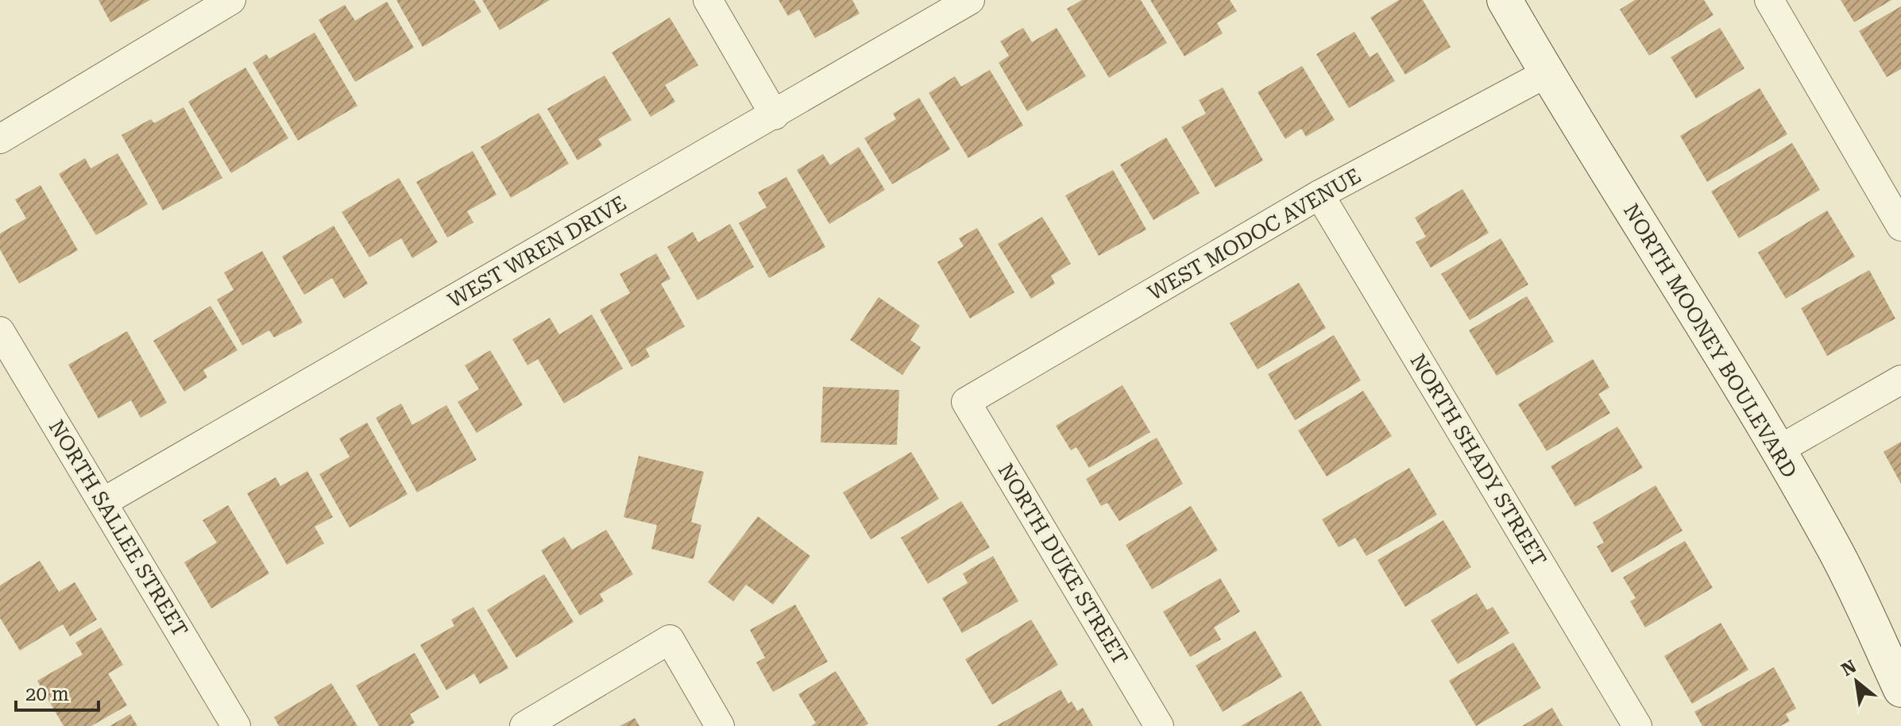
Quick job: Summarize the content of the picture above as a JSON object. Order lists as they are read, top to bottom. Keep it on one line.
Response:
{"streets":{"street":["WEST MODOC AVENUE","WEST WREN DRIVE","NORTH MOONEY BOULEVARD","NORTH SHADY STREET","NORTH SALLEE STREET","NORTH DUKE STREET"]},"crossings":[["WEST MODOC AVENUE","NORTH MOONEY BOULEVARD"],["WEST MODOC AVENUE","NORTH SHADY STREET"],["WEST MODOC AVENUE","NORTH DUKE STREET"],["WEST WREN DRIVE","NORTH SALLEE STREET"]],"scale_bar":"20 m","north":"top left"}
